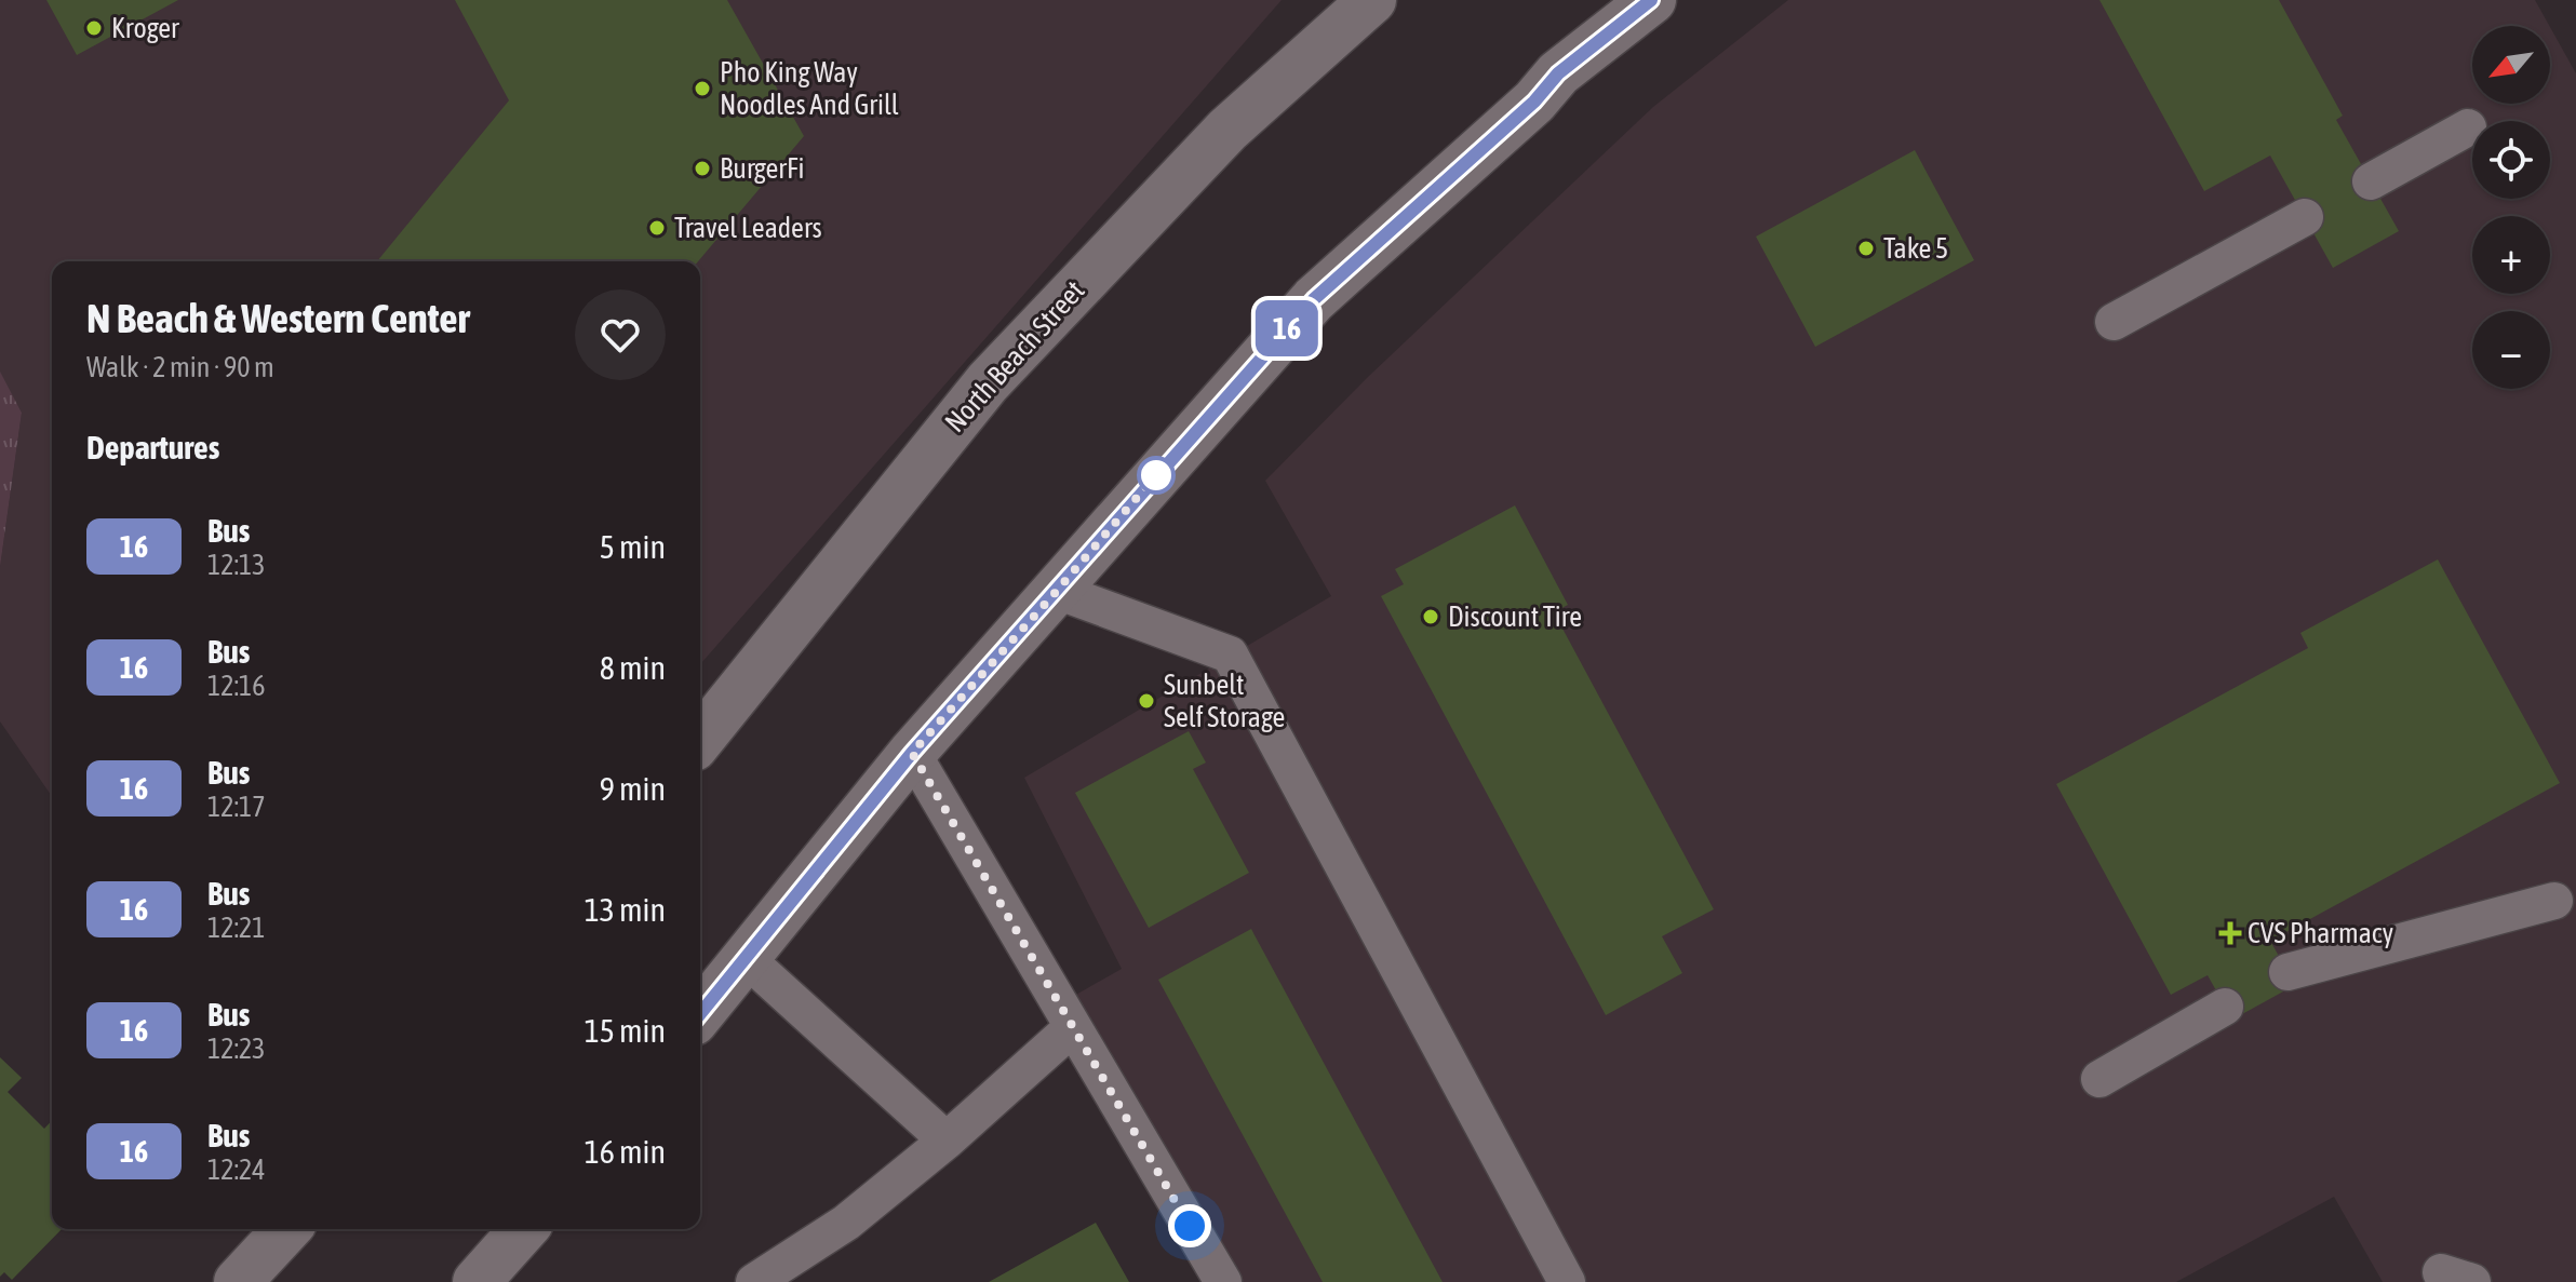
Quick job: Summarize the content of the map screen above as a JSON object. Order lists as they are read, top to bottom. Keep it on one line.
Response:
{"streets":{"main road":["North Beach Street"]},"places":{"other":["Kroger","Pho King Way Noodles And Grill","BurgerFi","Travel Leaders","Take 5","Discount Tire","Sunbelt Self Storage"],"health":["CVS Pharmacy"]},"lines":["bus line 16"],"north":"bottom left","page":{"on_map":"16","map_buttons":["+","−"],"heading":[["N Beach & Western Center","Walk · 2 min · 90 m"],"Departures"],"list":[{"mark":"16","name":"Bus","note":"12:13","value":"5 min"},{"mark":"16","name":"Bus","note":"12:16","value":"8 min"},{"mark":"16","name":"Bus","note":"12:17","value":"9 min"},{"mark":"16","name":"Bus","note":"12:21","value":"13 min"},{"mark":"16","name":"Bus","note":"12:23","value":"15 min"},{"mark":"16","name":"Bus","note":"12:24","value":"16 min"}]}}
